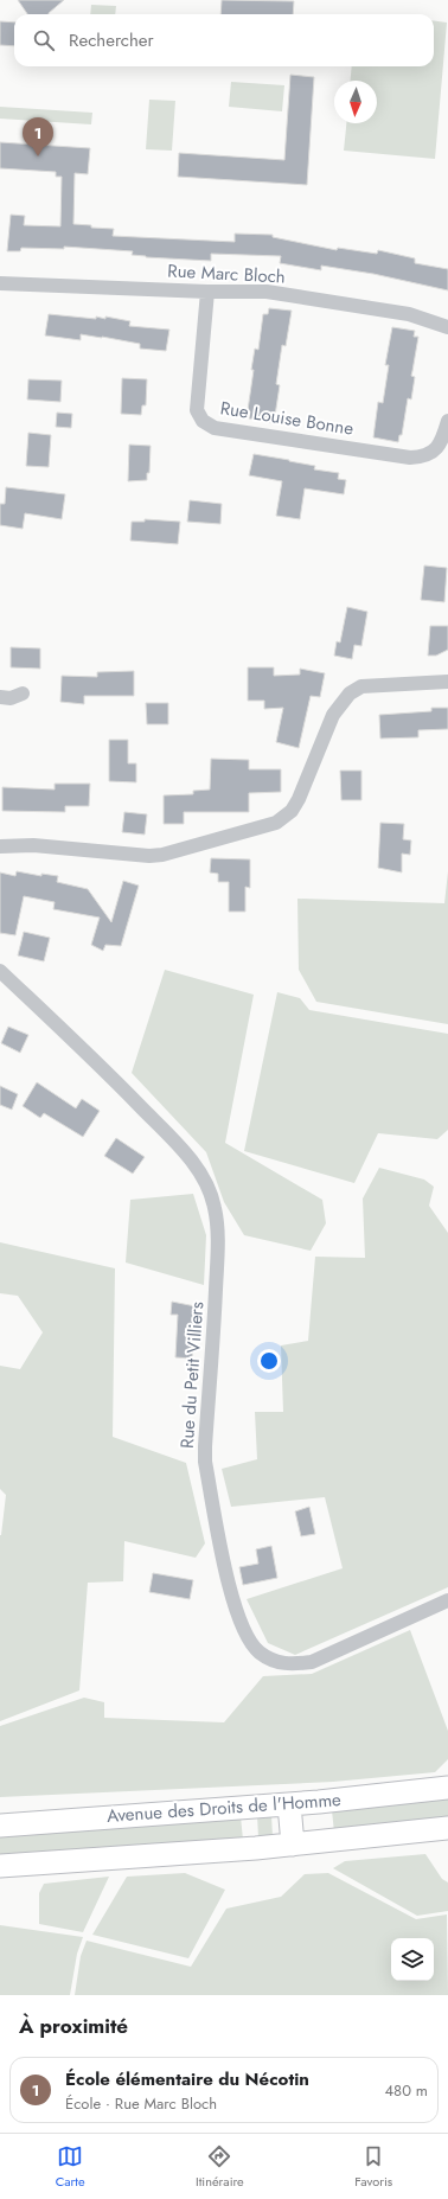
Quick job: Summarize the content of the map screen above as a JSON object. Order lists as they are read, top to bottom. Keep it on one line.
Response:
{"streets":{"main road":["Avenue des Droits de l'Homme"],"street":["Rue Marc Bloch","Rue Louise Bonne","Rue du Petit Villiers"]},"crossings":[["Rue Marc Bloch","Rue Louise Bonne"]],"north":"bottom","page":{"search":"Rechercher","pins":"1","heading":"À proximité","list":[{"mark":"1","name":"École élémentaire du Nécotin","note":"École · Rue Marc Bloch","value":"480 m"}],"nav":["Carte","Itinéraire","Favoris"]}}
